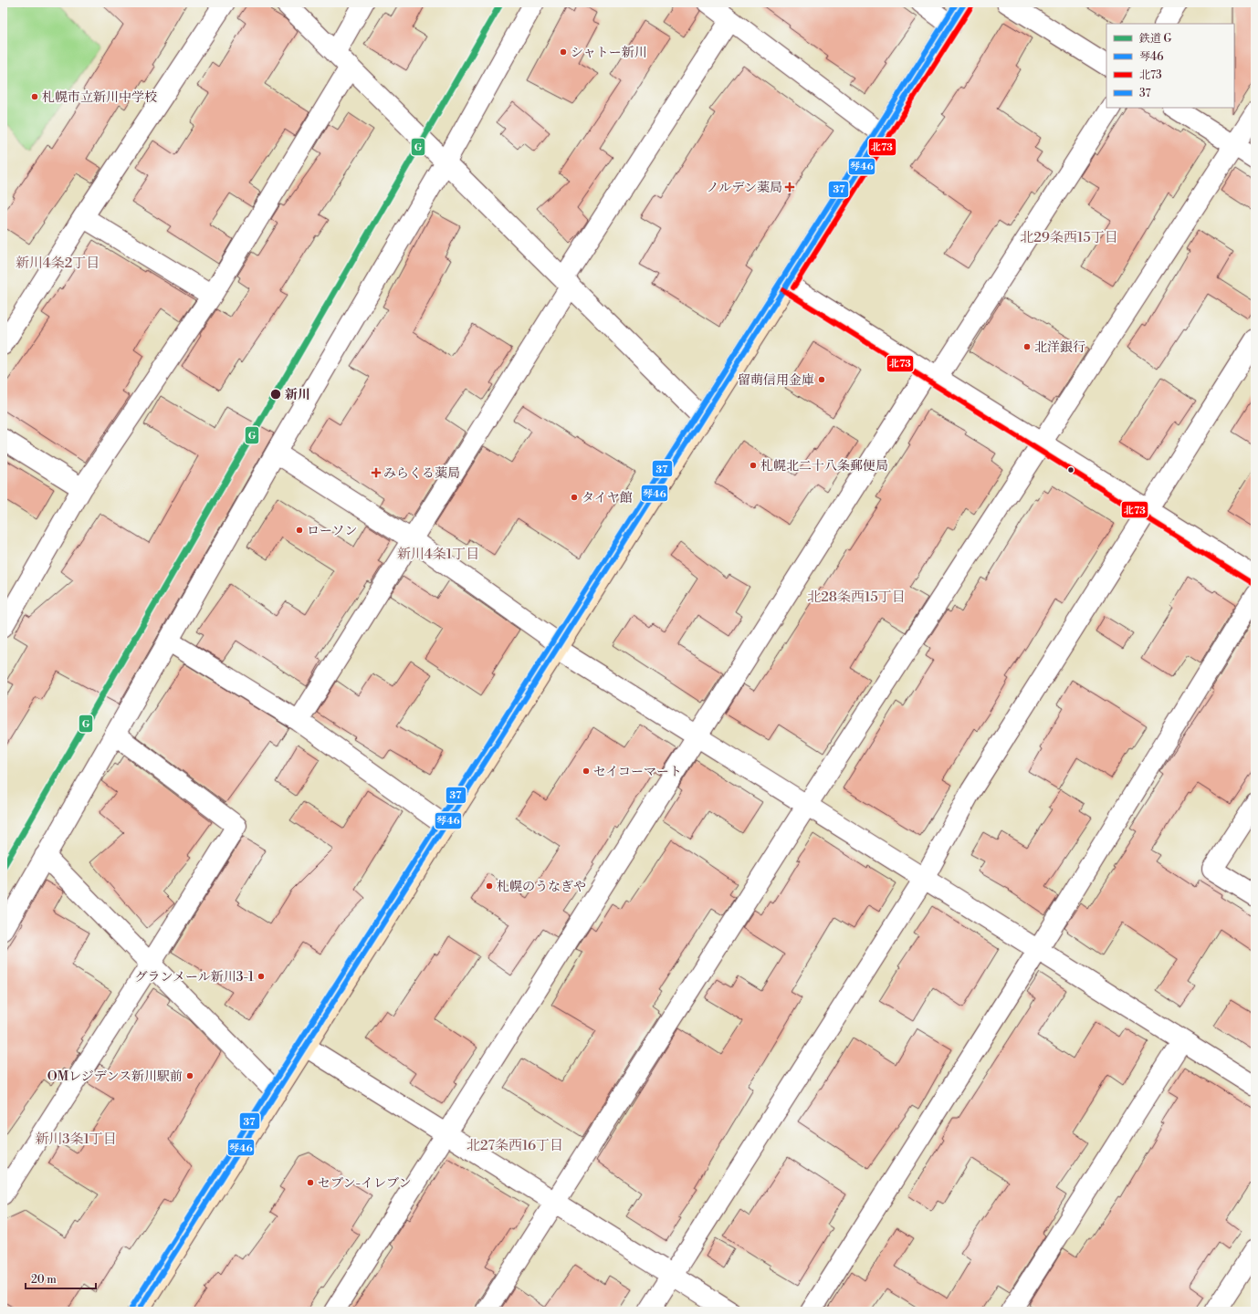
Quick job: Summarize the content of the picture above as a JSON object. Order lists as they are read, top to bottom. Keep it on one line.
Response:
{"districts":["北29条西15丁目","新川4条2丁目","新川4条1丁目","北28条西15丁目","新川3条1丁目","北27条西16丁目"],"places":{"other":["シャトー新川","札幌市立新川中学校","北洋銀行","留萌信用金庫","新川","札幌北二十八条郵便局","タイヤ館","ローソン","セイコーマート","札幌のうなぎや","グランメール新川3-1","OMレジデンス新川駅前","セブン-イレブン"],"health":["ノルデン薬局","みらくる薬局"]},"lines":["rail line G","transit line 琴46","transit line 37","transit line 北73"],"legend":["鉄道 G","琴46","北73","37"],"scale_bar":"20 m"}
